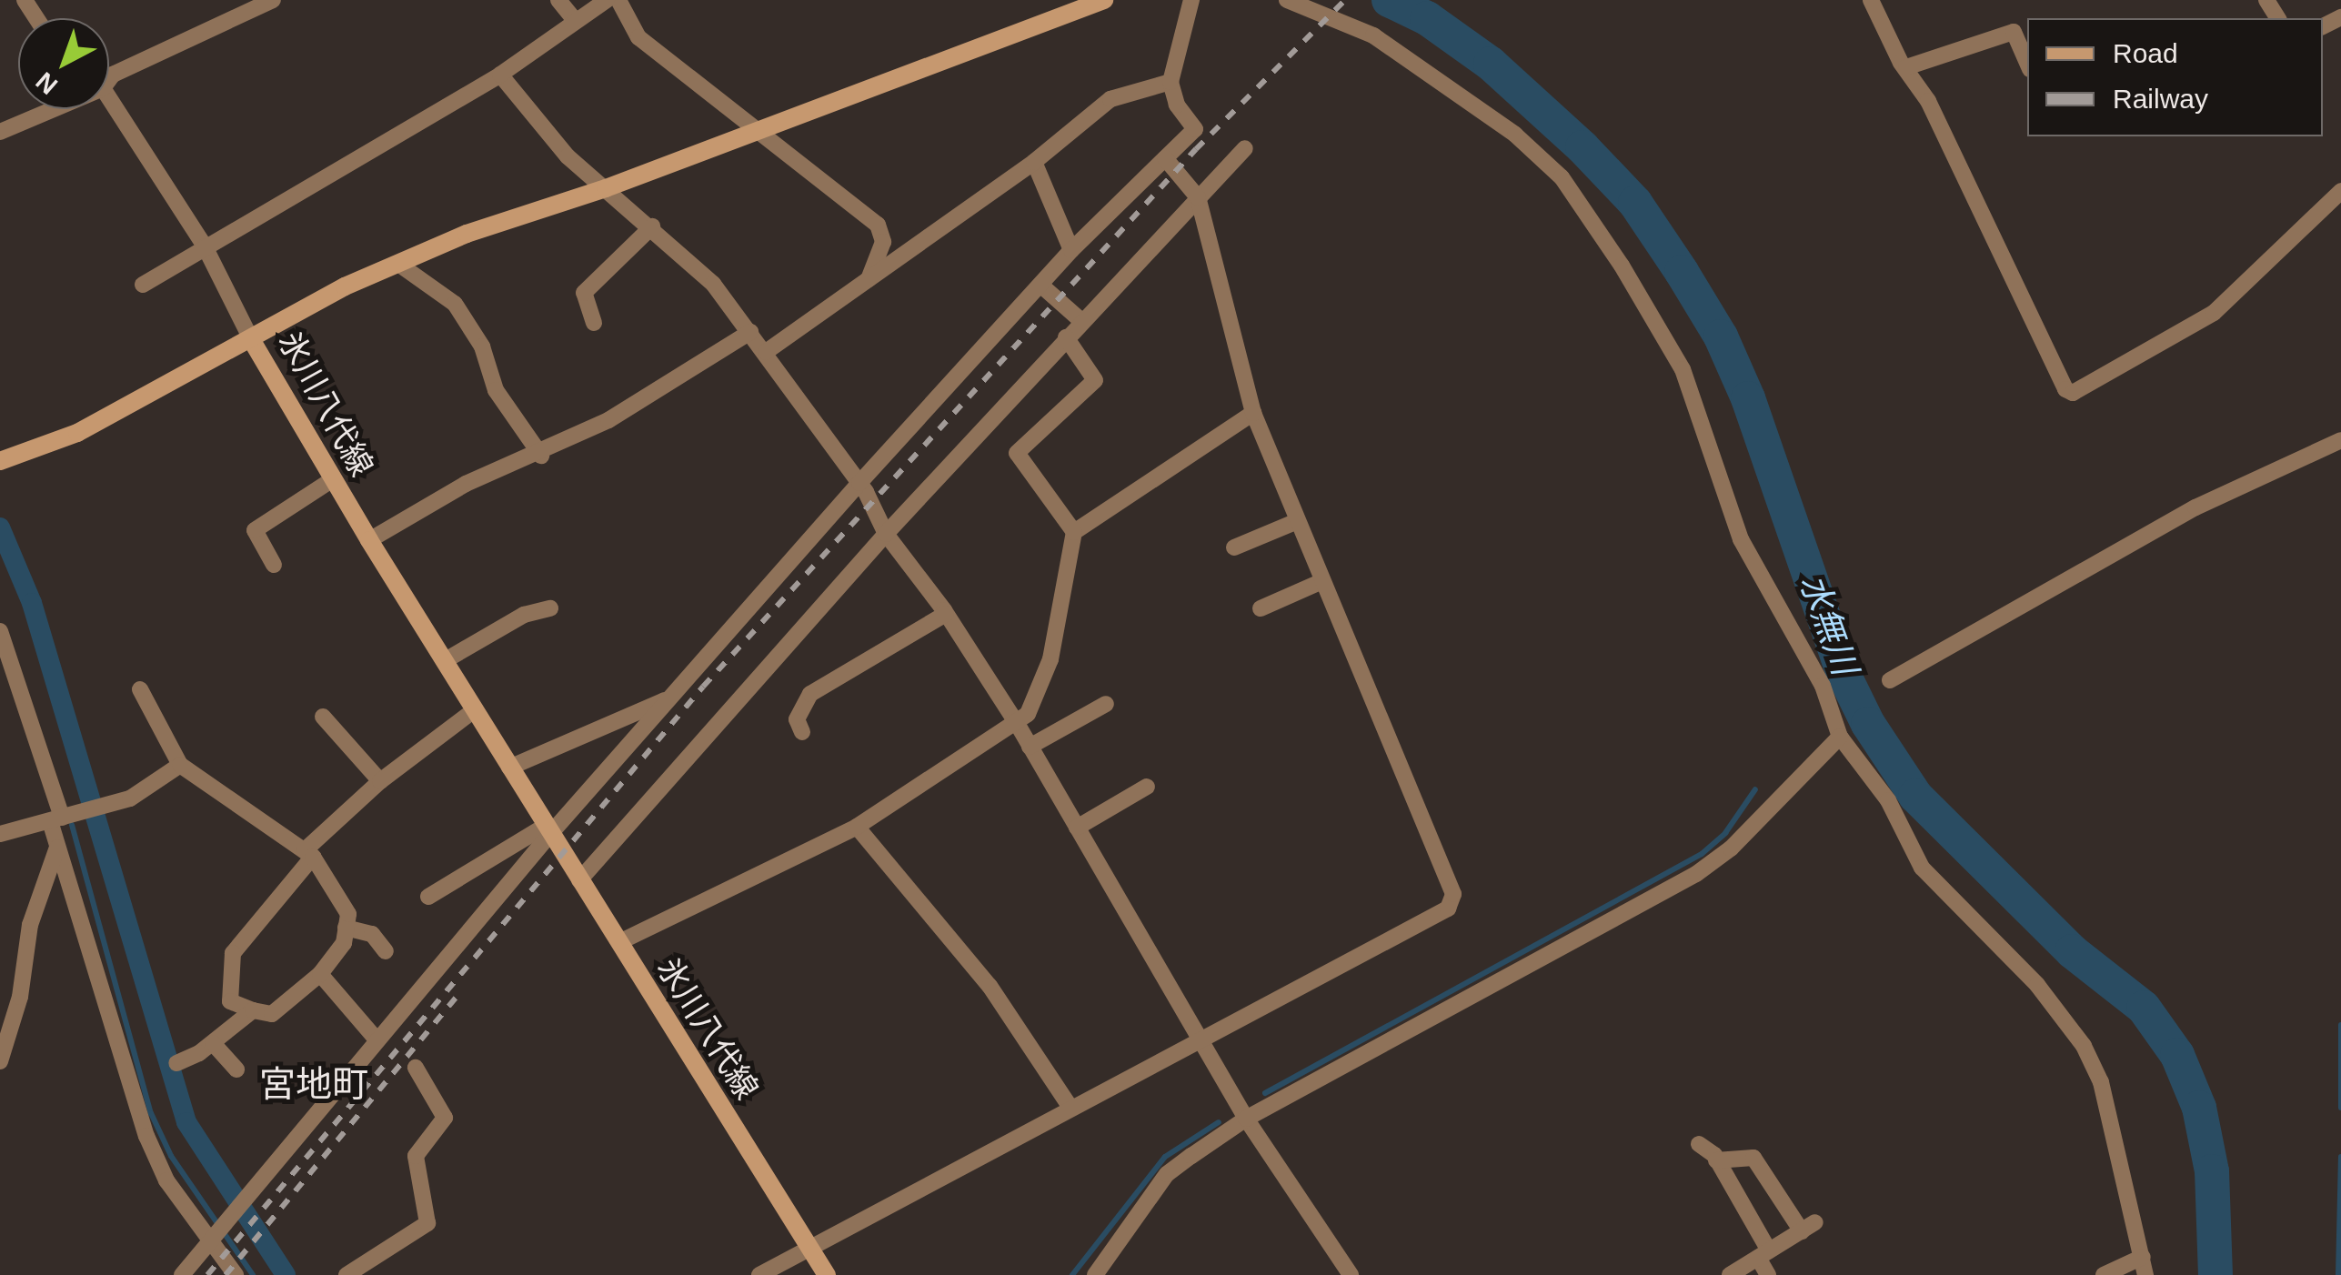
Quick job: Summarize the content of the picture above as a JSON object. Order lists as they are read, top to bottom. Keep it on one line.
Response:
{"streets":{"main road":["氷川八代線"]},"districts":["宮地町"],"water":["水無川"],"legend":["Road","Railway"],"north":"bottom left"}
